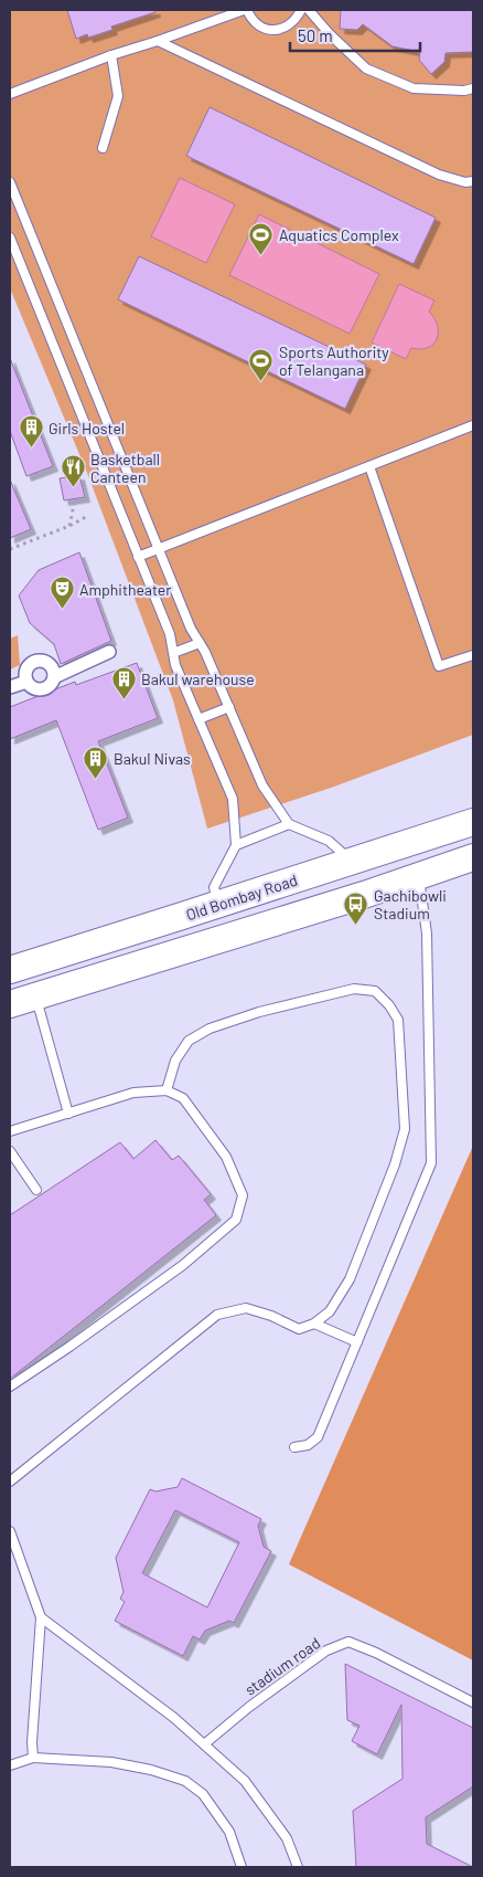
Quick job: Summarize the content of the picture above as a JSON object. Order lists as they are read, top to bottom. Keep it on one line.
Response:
{"streets":{"main road":["Old Bombay Road"],"lane":["stadium road"]},"places":{"sports":["Aquatics Complex","Sports Authority of Telangana"],"building":["Girls Hostel","Bakul warehouse","Bakul Nivas"],"restaurant":["Basketball Canteen"],"theatre":["Amphitheater"],"bus stop":["Gachibowli Stadium"]},"scale_bar":"50 m"}
